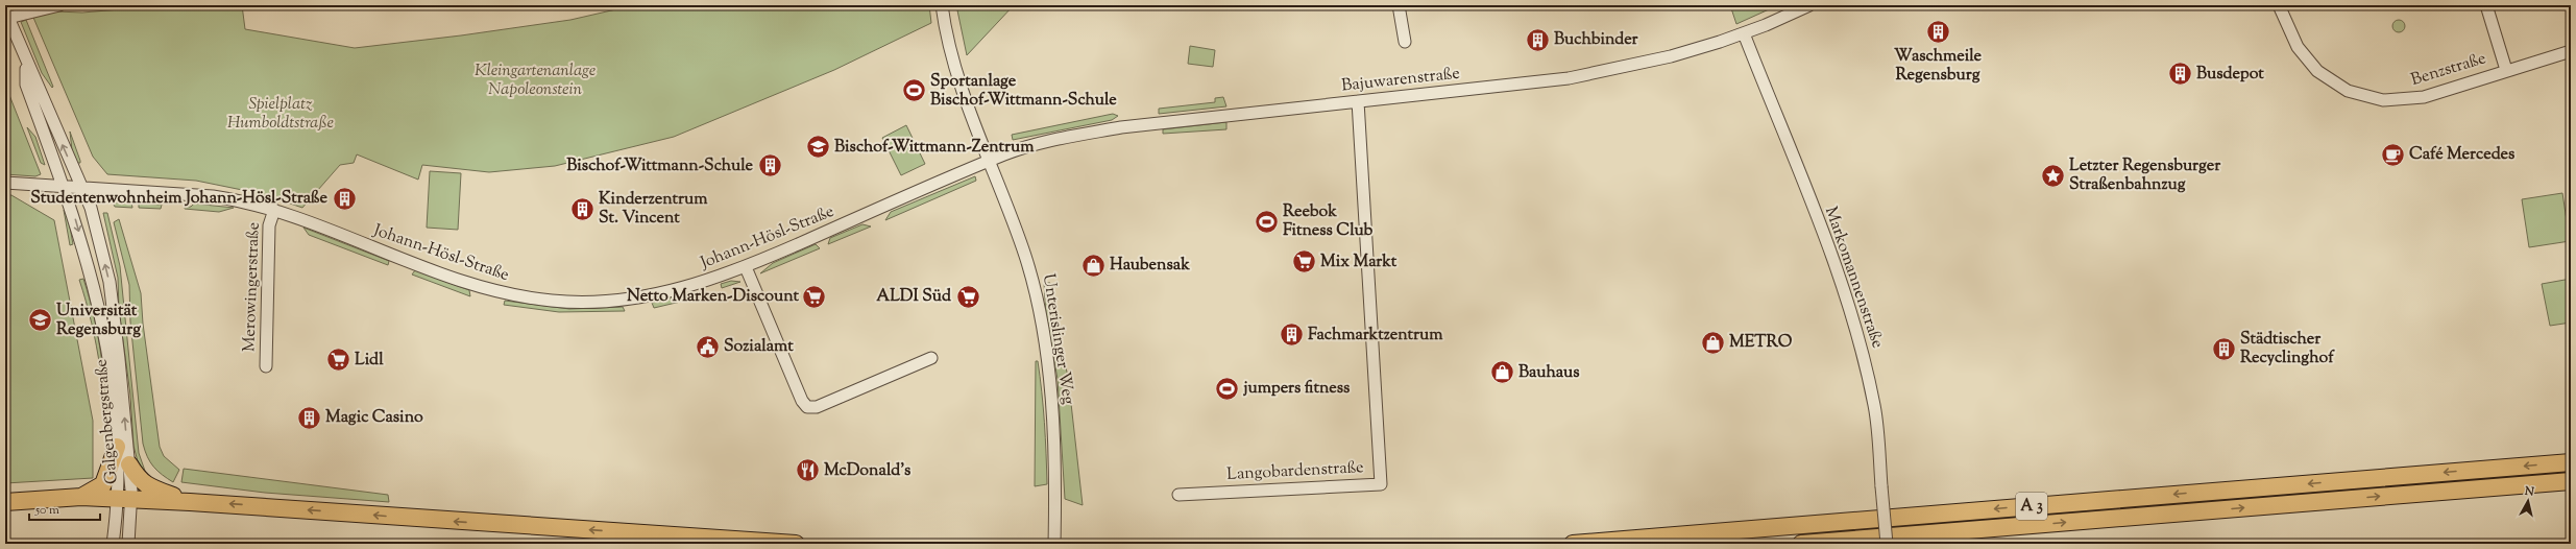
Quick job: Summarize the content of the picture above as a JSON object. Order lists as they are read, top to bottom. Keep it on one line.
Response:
{"streets":{"highway":["A 3"],"street":["Benzstraße","Bajuwarenstraße","Johann-Hösl-Straße","Markomannenstraße","Merowingerstraße","Unterislinger Weg","Galgenbergstraße","Langobardenstraße"]},"crossings":[["Bajuwarenstraße","Johann-Hösl-Straße"],["Bajuwarenstraße","Markomannenstraße"],["Bajuwarenstraße","Unterislinger Weg"],["Bajuwarenstraße","Langobardenstraße"],["Johann-Hösl-Straße","Merowingerstraße"],["Johann-Hösl-Straße","Unterislinger Weg"],["Johann-Hösl-Straße","Galgenbergstraße"]],"parks":["Kleingartenanlage Napoleonstein","Spielplatz Humboldtstraße"],"places":{"building":["Waschmeile Regensburg","Buchbinder","Busdepot","Bischof-Wittmann-Schule","Studentenwohnheim Johann-Hösl-Straße","Kinderzentrum St. Vincent","Fachmarktzentrum","Städtischer Recyclinghof","Magic Casino"],"sports":["Sportanlage Bischof-Wittmann-Schule","Reebok Fitness Club","jumpers fitness"],"school or university":["Bischof-Wittmann-Zentrum","Universität Regensburg"],"cafe":["Café Mercedes"],"place":["Letzter Regensburger Straßenbahnzug"],"supermarket":["Mix Markt","Netto Marken-Discount","ALDI Süd","Lidl"],"shop":["Haubensak","METRO","Bauhaus"],"public building":["Sozialamt"],"restaurant":["McDonald's"]},"scale_bar":"50 m","north":"top"}
